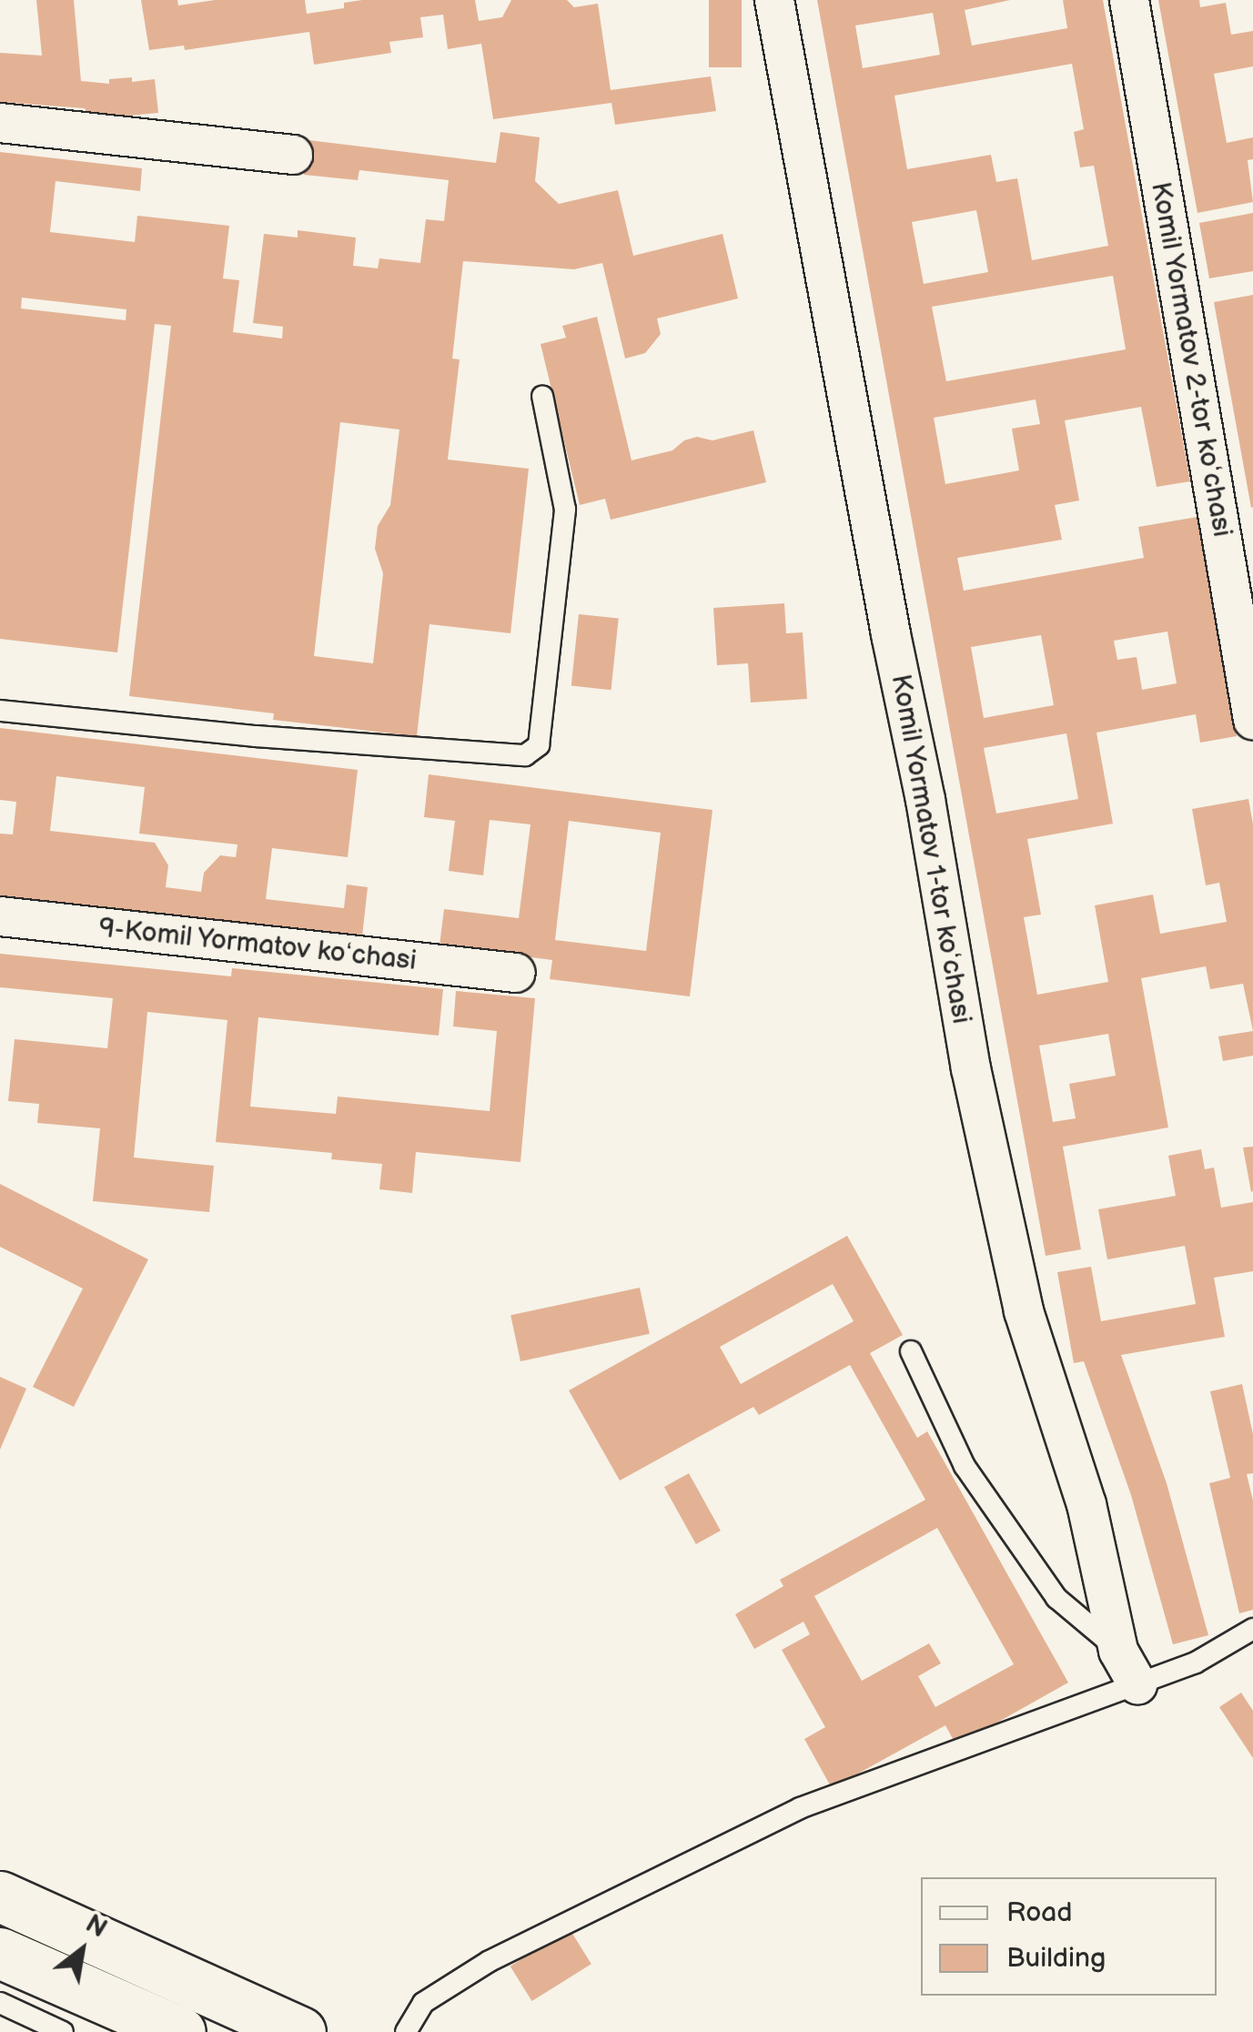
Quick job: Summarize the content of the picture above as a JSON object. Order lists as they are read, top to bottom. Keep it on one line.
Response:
{"streets":{"street":["Komil Yormatov 2-tor koʻchasi","Komil Yormatov 1-tor koʻchasi","9-Komil Yormatov koʻchasi"]},"legend":["Road","Building"],"north":"top right"}
